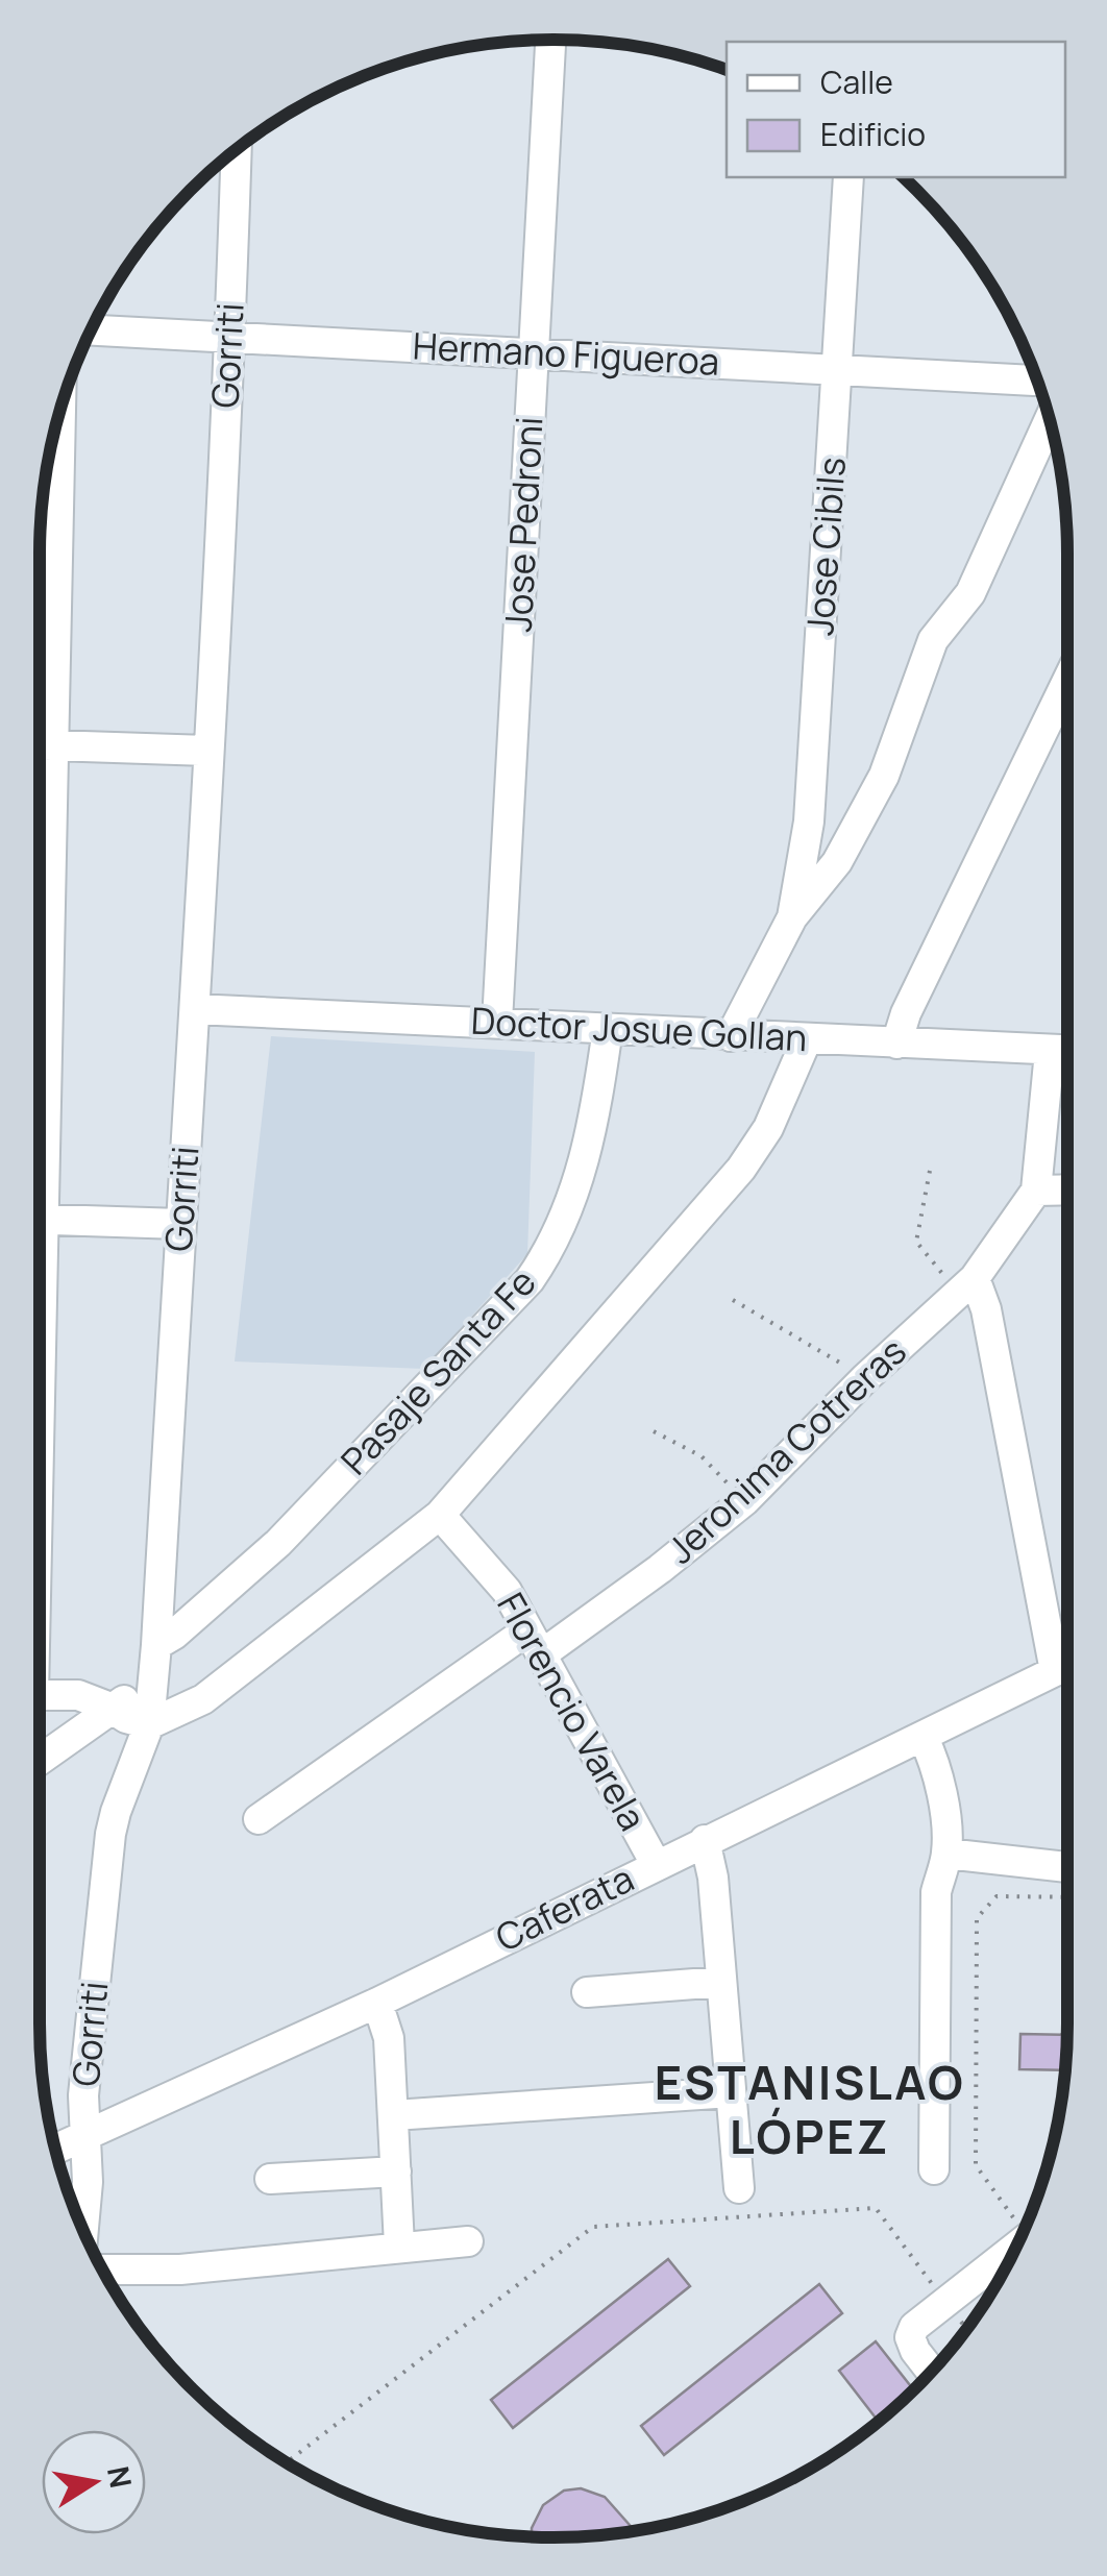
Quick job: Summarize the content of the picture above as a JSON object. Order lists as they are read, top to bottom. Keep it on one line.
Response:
{"streets":{"street":["Hermano Figueroa","Gorriti","Jose Pedroni","Jose Cibils","Doctor Josue Gollan","Pasaje Santa Fe","Jeronima Cotreras","Florencio Varela","Caferata"]},"crossings":[["Hermano Figueroa","Gorriti"],["Hermano Figueroa","Jose Pedroni"],["Hermano Figueroa","Jose Cibils"],["Gorriti","Doctor Josue Gollan"],["Gorriti","Pasaje Santa Fe"],["Gorriti","Caferata"],["Jose Pedroni","Doctor Josue Gollan"],["Doctor Josue Gollan","Pasaje Santa Fe"],["Jeronima Cotreras","Florencio Varela"],["Florencio Varela","Caferata"]],"districts":["ESTANISLAO LÓPEZ"],"legend":["Calle","Edificio"],"north":"right"}
